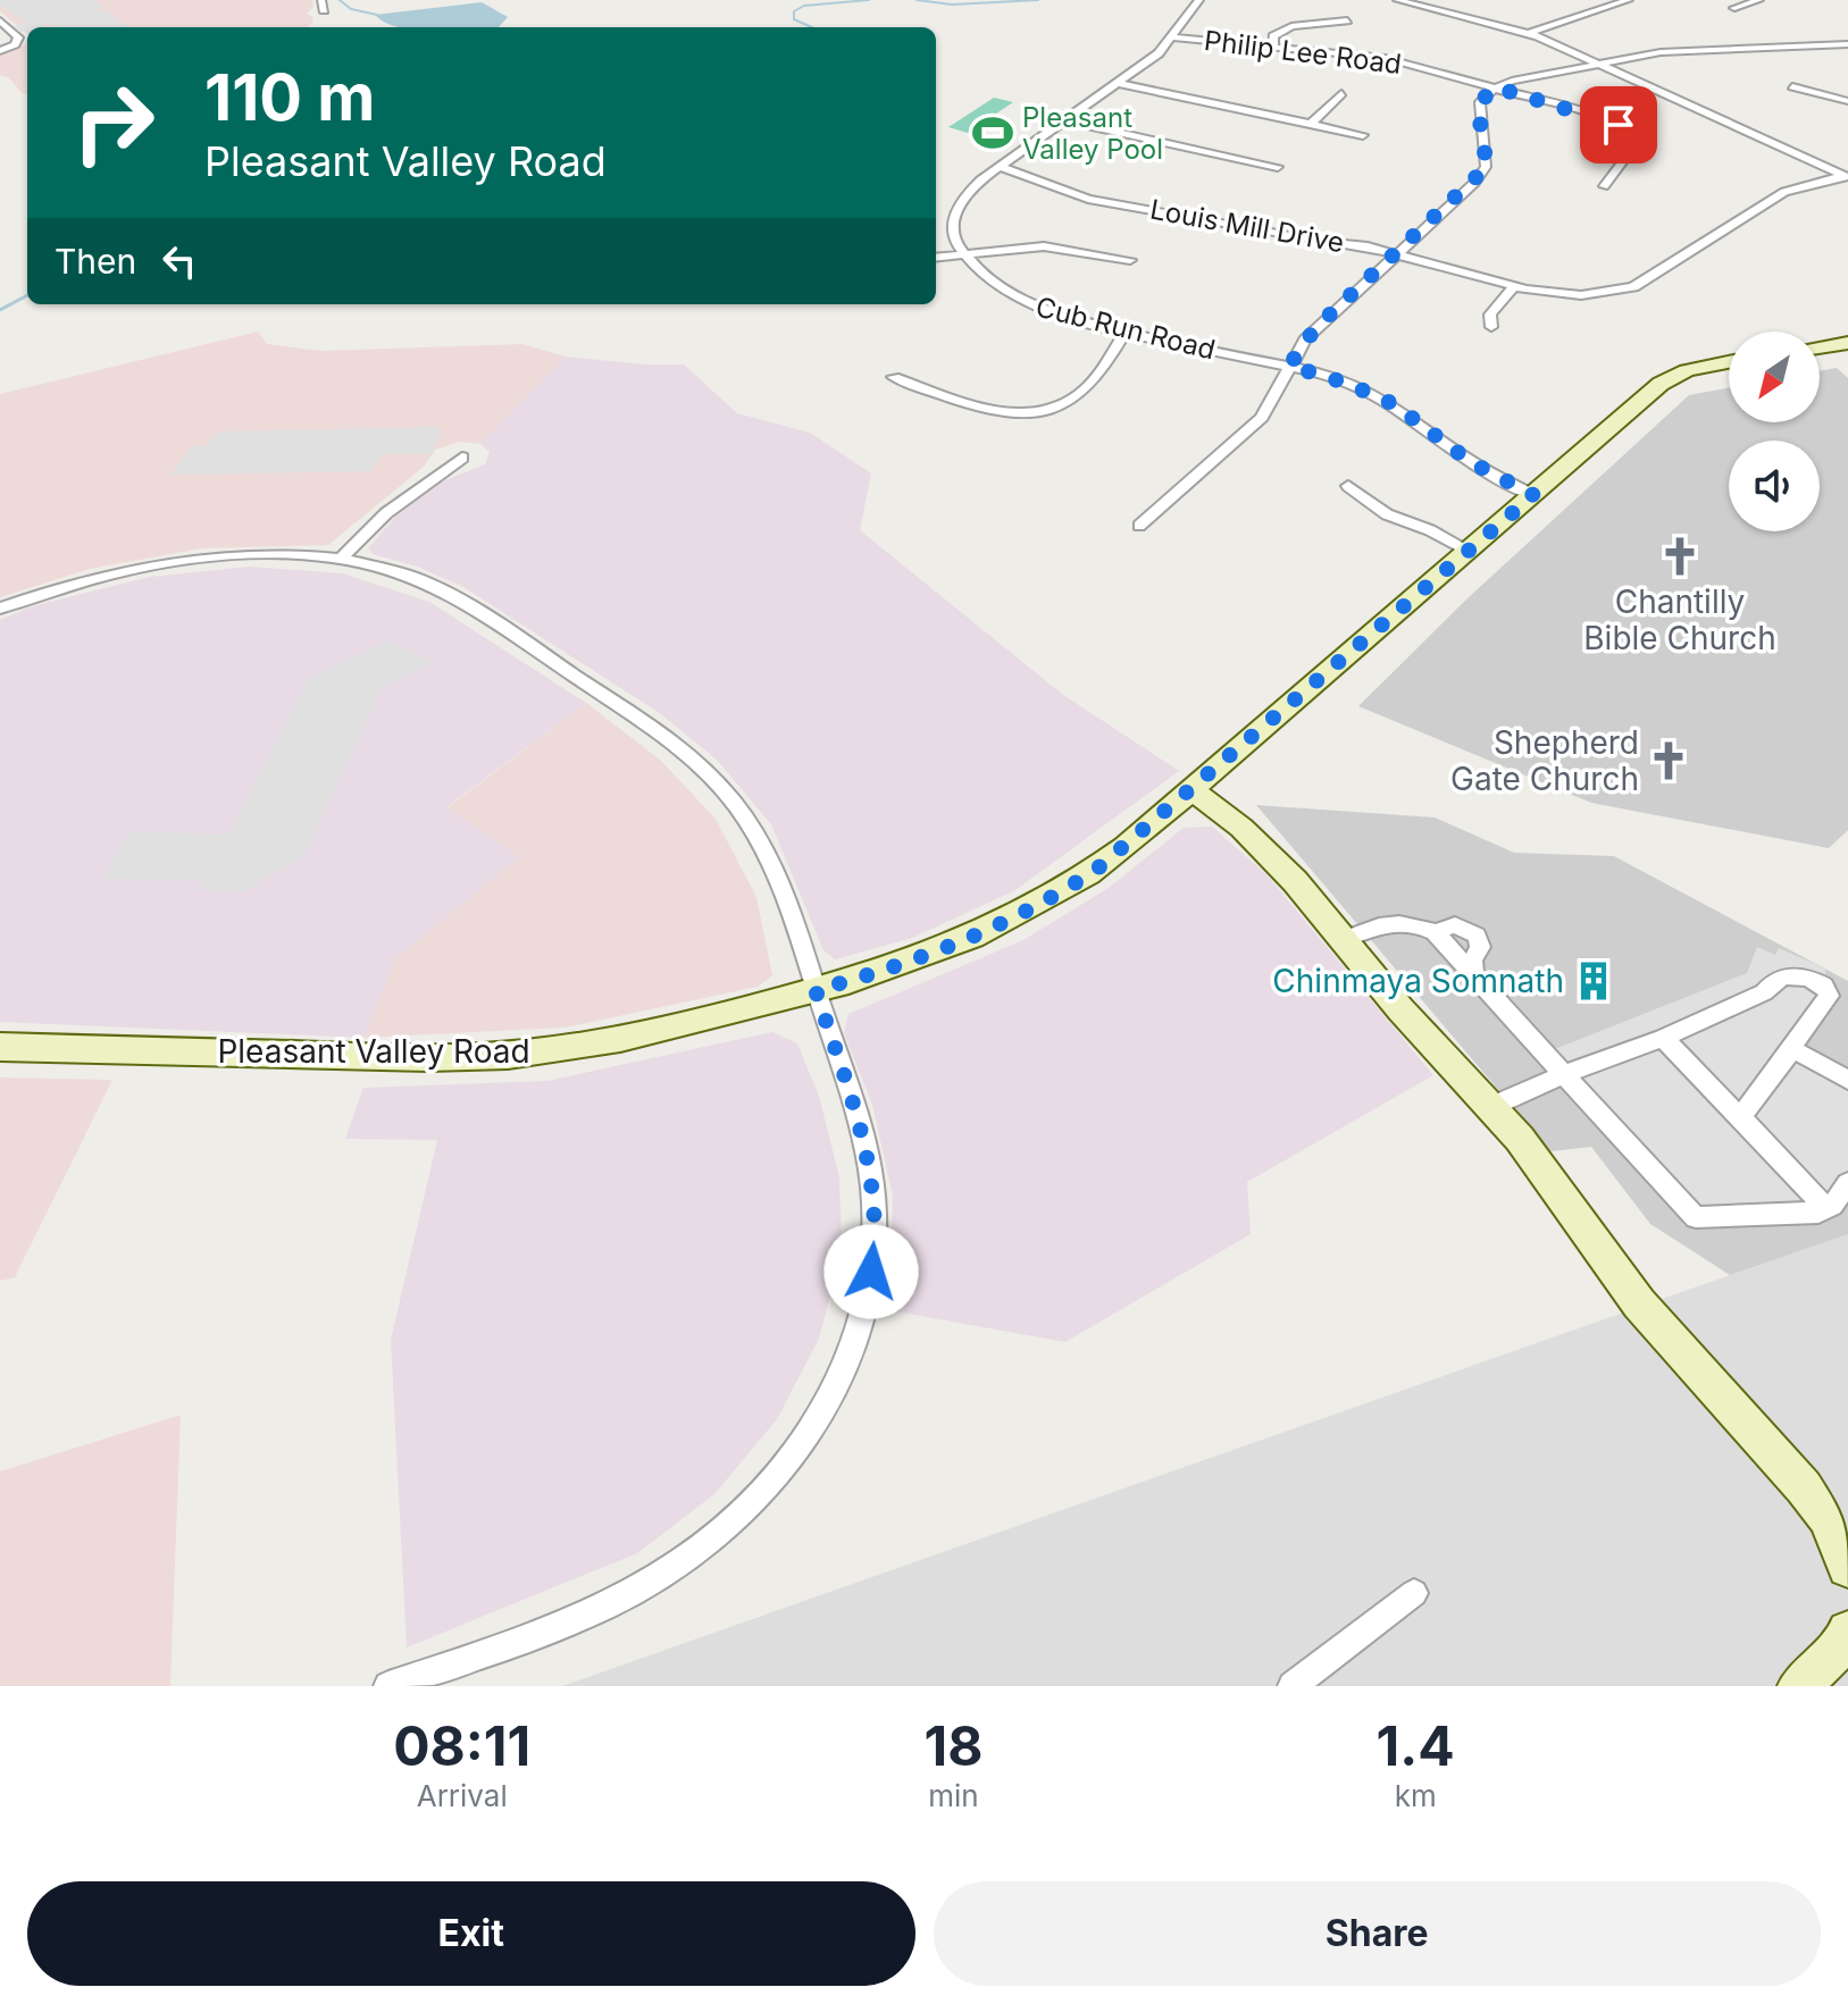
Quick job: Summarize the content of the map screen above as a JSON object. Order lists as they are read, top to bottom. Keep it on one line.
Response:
{"streets":{"main road":["Pleasant Valley Road"],"street":["Philip Lee Road","Louis Mill Drive","Cub Run Road"]},"crossings":[["Cub Run Road","Pleasant Valley Road"]],"places":{"sports":["Pleasant Valley Pool"],"church":["Chantilly Bible Church","Shepherd Gate Church"],"building":["Chinmaya Somnath"]},"north":"bottom left","page":{"turn":["110 m","Pleasant Valley Road"],"then":"Then","eta":["08:11","Arrival","18","min","1.4","km"],"buttons":["Exit","Share"]}}
